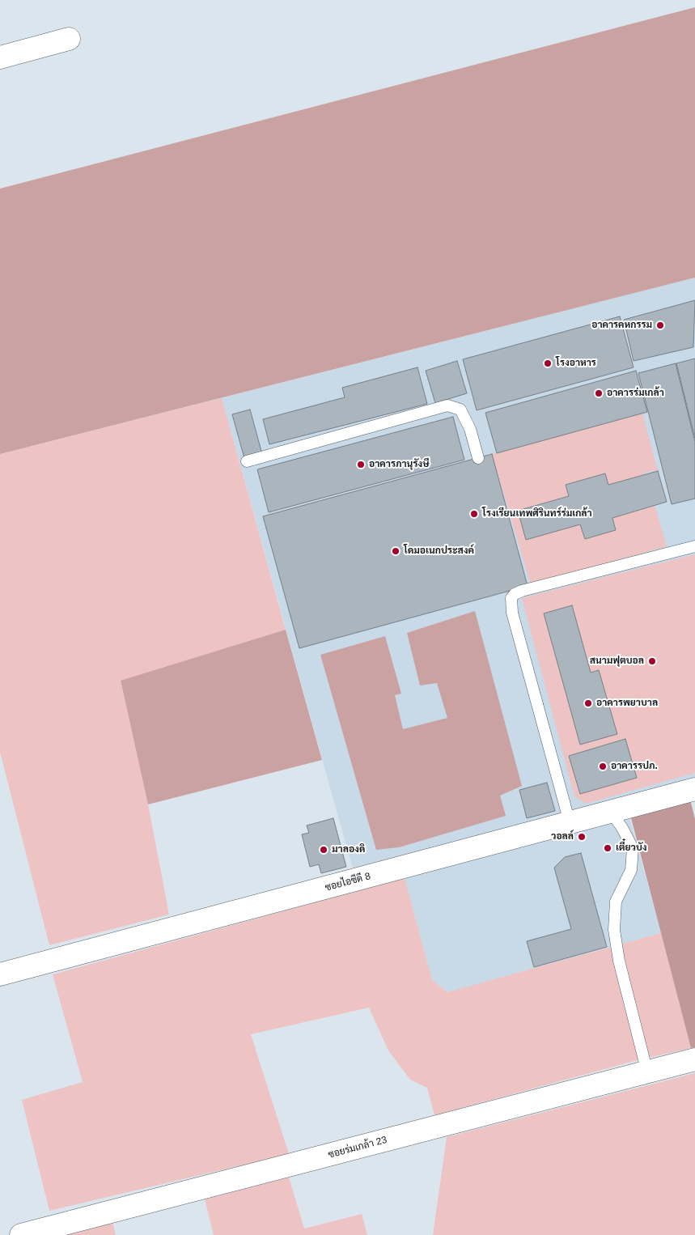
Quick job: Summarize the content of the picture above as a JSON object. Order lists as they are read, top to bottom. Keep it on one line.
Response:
{"streets":{"street":["ซอยไอซีดี 8","ซอยร่มเกล้า 23"]},"places":["อาคารคหกรรม","โรงอาหาร","อาคารร่มเกล้า","อาคารภานุรังษี","โรงเรียนเทพศิรินทร์ร่มเกล้า","โดมอเนกประสงค์","สนามฟุตบอล","อาคารพยาบาล","อาคารรปภ.","วอลล์","เตี๋ยวบัง","มาลองดิ"]}
